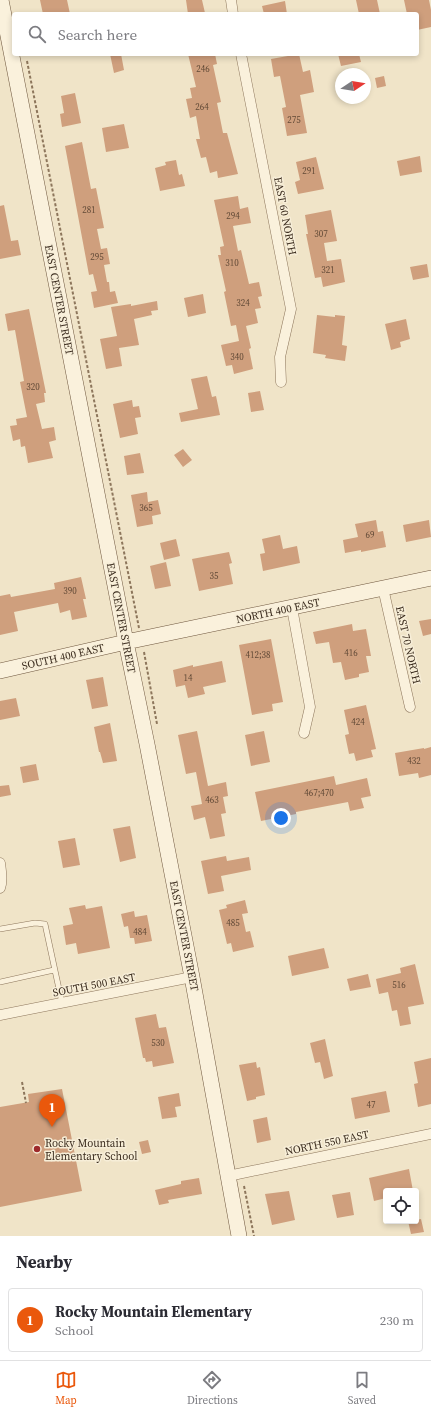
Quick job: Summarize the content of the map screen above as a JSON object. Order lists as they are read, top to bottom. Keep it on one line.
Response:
{"streets":{"street":["EAST 60 NORTH","EAST CENTER STREET","NORTH 400 EAST","EAST 70 NORTH","SOUTH 400 EAST","SOUTH 500 EAST","NORTH 550 EAST"]},"crossings":[["EAST CENTER STREET","NORTH 400 EAST"],["EAST CENTER STREET","SOUTH 400 EAST"],["EAST CENTER STREET","SOUTH 500 EAST"],["EAST CENTER STREET","NORTH 550 EAST"],["NORTH 400 EAST","EAST 70 NORTH"],["NORTH 400 EAST","SOUTH 400 EAST"]],"places":["Rocky Mountain Elementary School"],"house_numbers":["246","264","275","291","281","294","307","295","310","321","324","340","320","365","69","35","390","416","412;38","14","424","432","467;470","463","485","484","516","530","47"],"north":"right","page":{"search":"Search here","pins":"1","heading":"Nearby","list":[{"mark":"1","name":"Rocky Mountain Elementary","note":"School","value":"230 m"}],"nav":["Map","Directions","Saved"]}}
